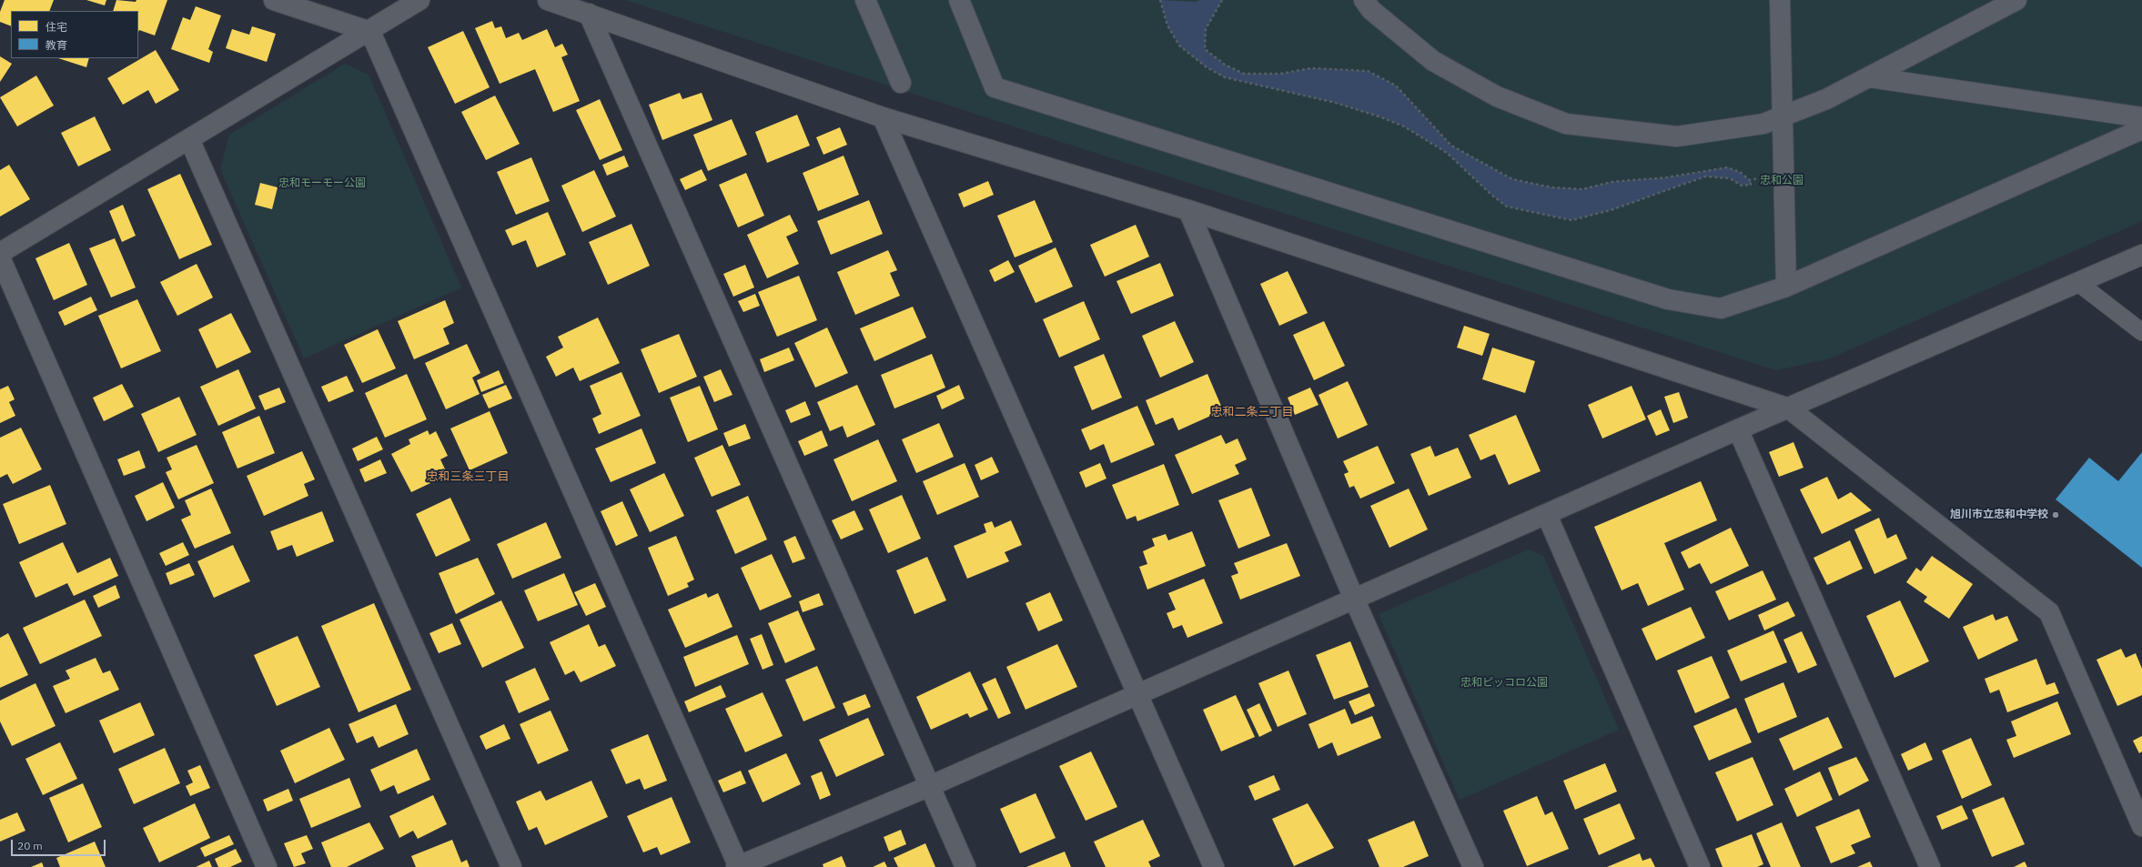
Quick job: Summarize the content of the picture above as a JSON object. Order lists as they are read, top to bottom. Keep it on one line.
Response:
{"districts":["忠和二条三丁目","忠和三条三丁目"],"parks":["忠和公園","忠和モーモー公園","忠和ピッコロ公園"],"places":["旭川市立忠和中学校"],"legend":["住宅","教育"],"scale_bar":"20 m"}
